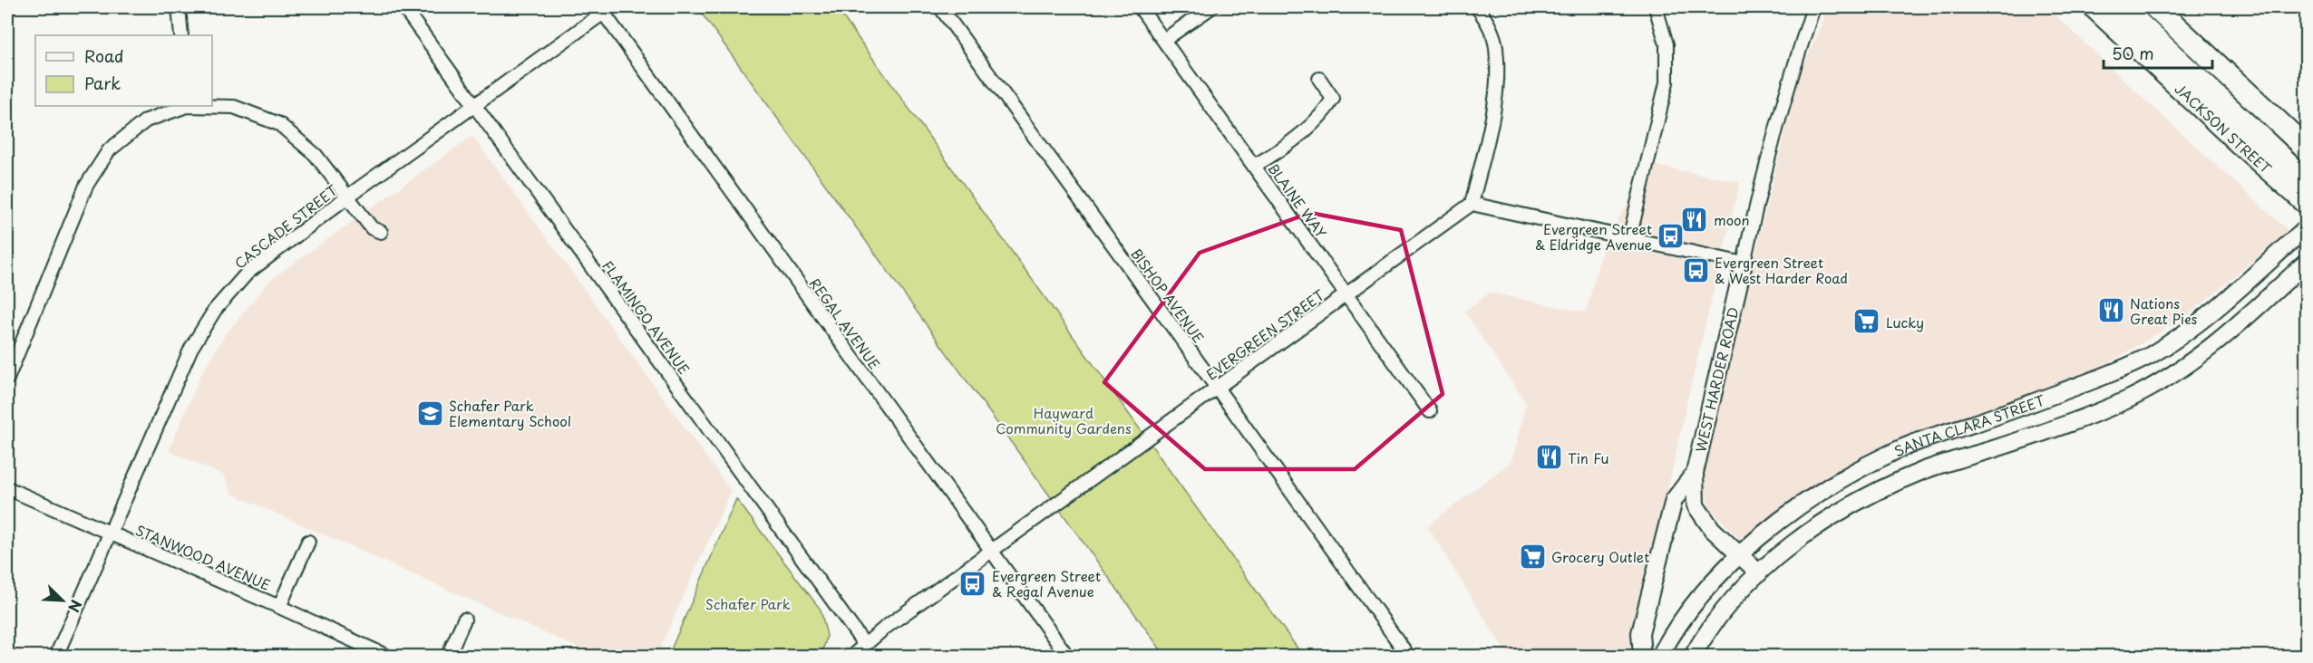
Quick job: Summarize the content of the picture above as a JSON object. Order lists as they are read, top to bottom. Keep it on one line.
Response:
{"streets":{"highway":["JACKSON STREET"],"main road":["WEST HARDER ROAD","SANTA CLARA STREET"],"street":["BLAINE WAY","CASCADE STREET","BISHOP AVENUE","FLAMINGO AVENUE","REGAL AVENUE","EVERGREEN STREET","STANWOOD AVENUE"]},"crossings":[["BLAINE WAY","EVERGREEN STREET"],["CASCADE STREET","FLAMINGO AVENUE"],["CASCADE STREET","REGAL AVENUE"],["CASCADE STREET","STANWOOD AVENUE"],["BISHOP AVENUE","EVERGREEN STREET"],["FLAMINGO AVENUE","EVERGREEN STREET"],["REGAL AVENUE","EVERGREEN STREET"],["WEST HARDER ROAD","SANTA CLARA STREET"]],"parks":["Hayward Community Gardens","Schafer Park"],"places":{"restaurant":["moon","Nations Great Pies","Tin Fu"],"bus stop":["Evergreen Street & Eldridge Avenue","Evergreen Street & West Harder Road","Evergreen Street & Regal Avenue"],"supermarket":["Lucky","Grocery Outlet"],"school or university":["Schafer Park Elementary School"]},"legend":["Road","Park"],"scale_bar":"50 m","north":"bottom right"}
